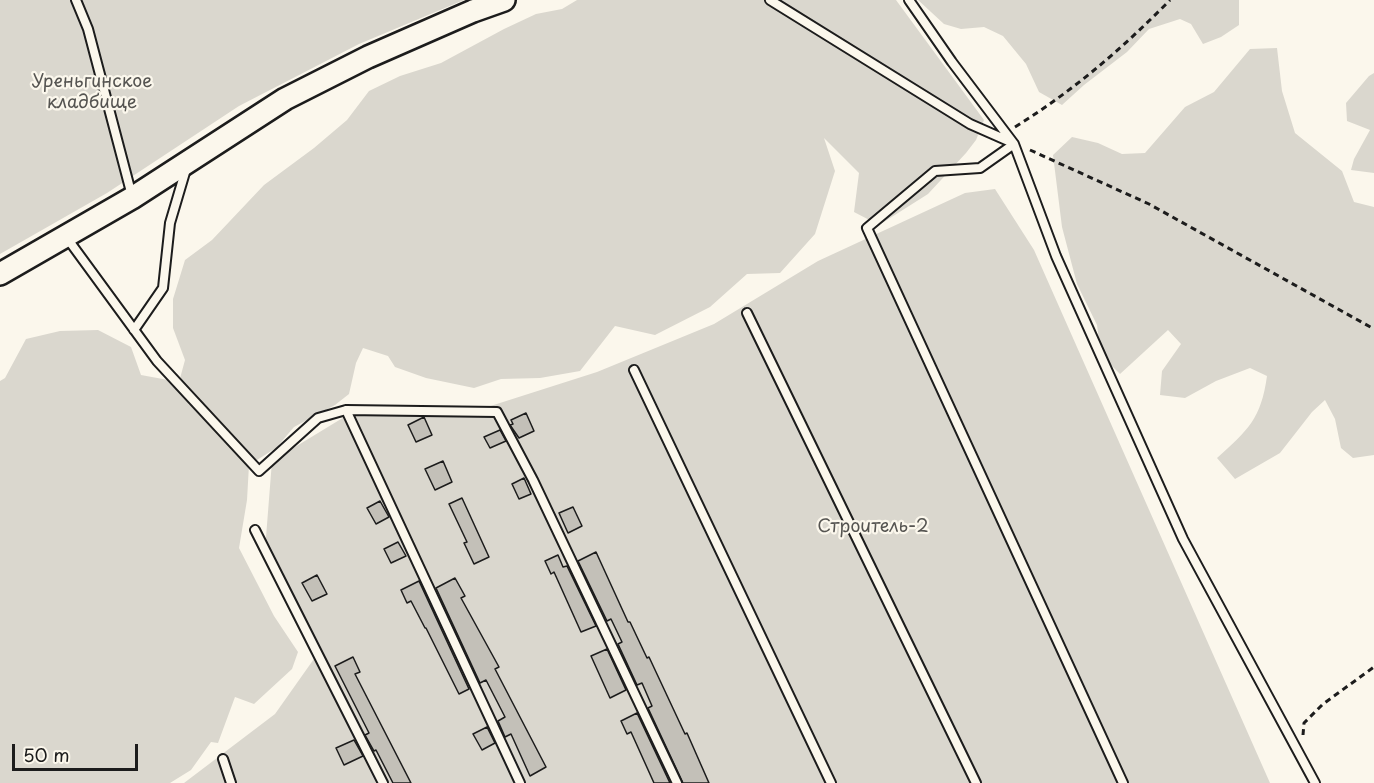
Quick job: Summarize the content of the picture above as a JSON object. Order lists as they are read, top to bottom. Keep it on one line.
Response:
{"parks":["Уреньгинское кладбище","Строитель-2"],"scale_bar":"50 m"}
